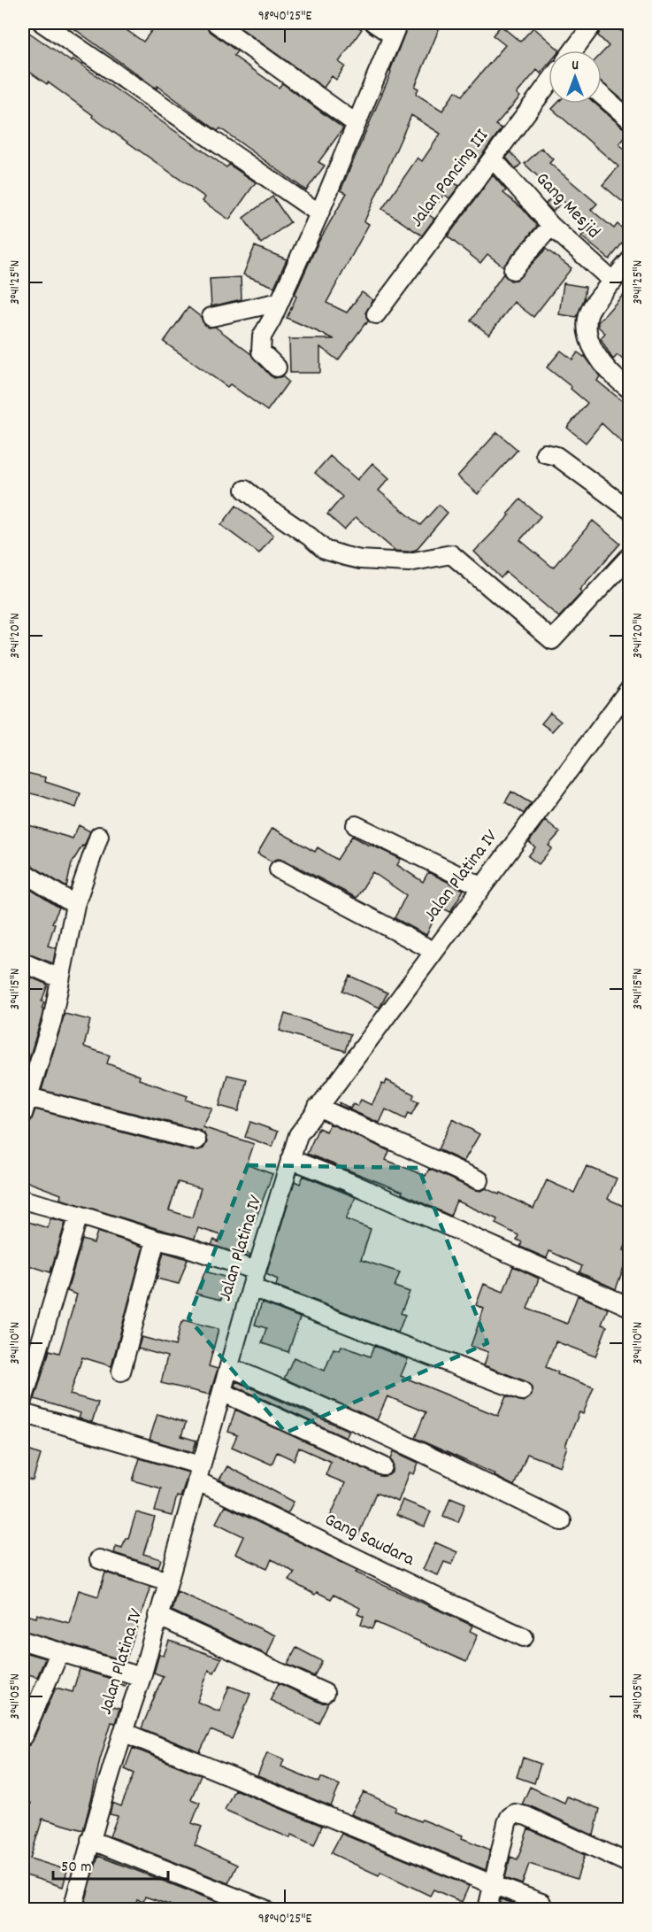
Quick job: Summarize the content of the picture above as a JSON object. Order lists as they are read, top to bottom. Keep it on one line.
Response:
{"streets":{"street":["Jalan Pancing III","Gang Mesjid","Jalan Platina IV","Gang Saudara"]},"crossings":[["Jalan Pancing III","Gang Mesjid"],["Jalan Platina IV","Gang Saudara"]],"scale_bar":"50 m","north":"top","coordinates":["98°40'25\"E","3°41'25\"N","3°41'20\"N","3°41'15\"N","3°41'10\"N","3°41'05\"N"]}
